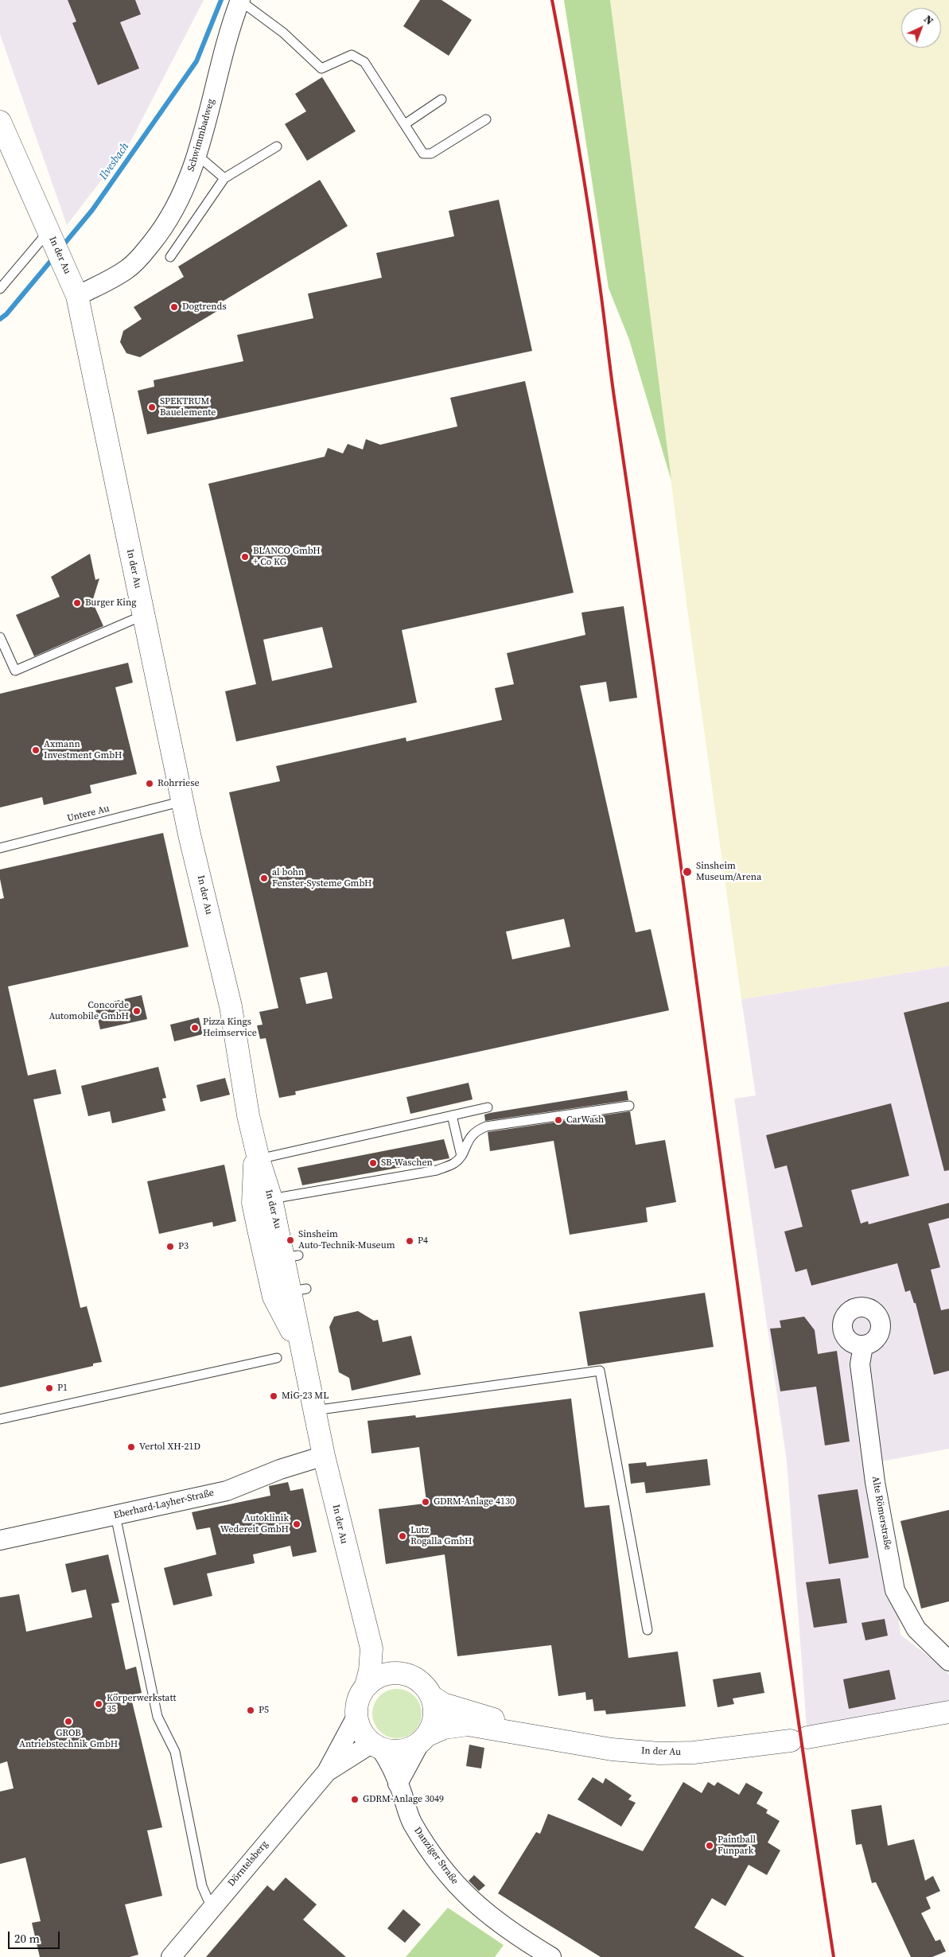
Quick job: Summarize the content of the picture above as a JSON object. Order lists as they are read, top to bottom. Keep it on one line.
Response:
{"streets":{"street":["Schwimmbadweg","In der Au","Eberhard-Layher-Straße","Alte Römerstraße","Danziger Straße","Dörntelsberg"],"lane":["Untere Au"]},"crossings":[["Schwimmbadweg","In der Au"],["In der Au","Untere Au"],["In der Au","Eberhard-Layher-Straße"],["In der Au","Danziger Straße"],["In der Au","Dörntelsberg"],["Danziger Straße","Dörntelsberg"]],"water":["Ilvesbach"],"places":["Dogtrends","SPEKTRUM Bauelemente","BLANCO GmbH + Co KG","Burger King","Axmann Investment GmbH","Rohrriese","Sinsheim Museum/Arena","al bohn Fenster-Systeme GmbH","Concorde Automobile GmbH","Pizza Kings Heimservice","CarWash","SB-Waschen","Sinsheim Auto-Technik-Museum","P4","P3","P1","MiG-23 ML","Vertol XH-21D","GDRM-Anlage 4130","Autoklinik Wedereit GmbH","Lutz Rogalla GmbH","Körperwerkstatt 35","P5","GROB Antriebstechnik GmbH","GDRM-Anlage 3049","Paintball Funpark"],"scale_bar":"20 m","north":"top right"}
